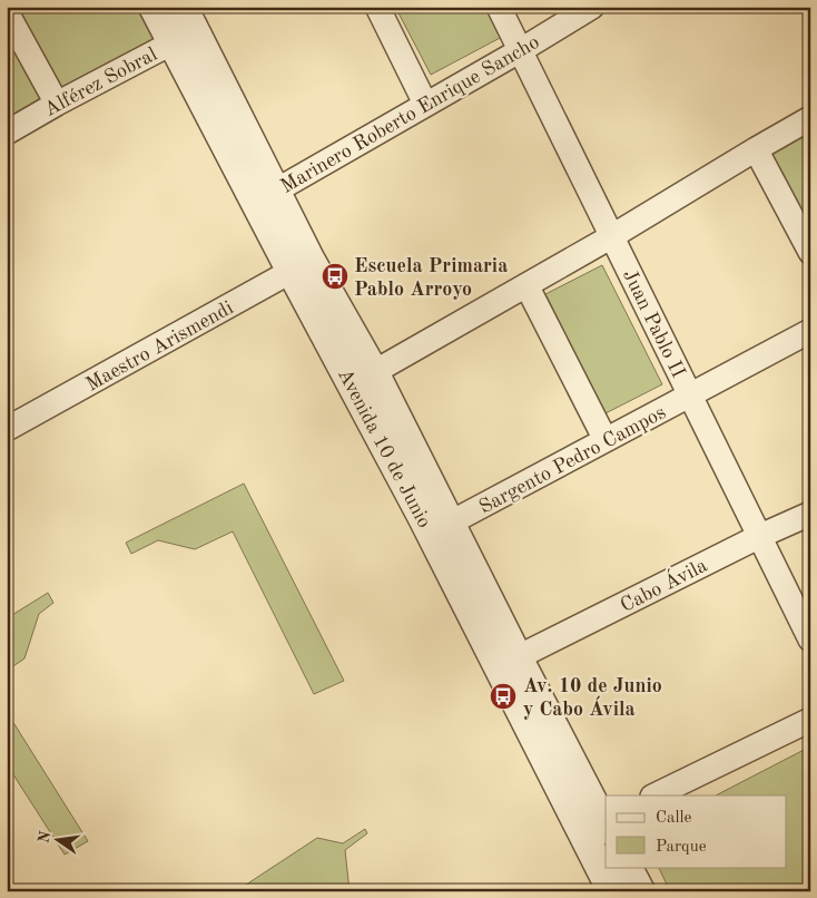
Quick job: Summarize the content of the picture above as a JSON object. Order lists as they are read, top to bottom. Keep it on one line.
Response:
{"streets":{"street":["Alférez Sobral","Marinero Roberto Enrique Sancho","Juan Pablo II","Maestro Arismendi","Avenida 10 de Junio","Sargento Pedro Campos","Cabo Ávila"]},"crossings":[["Alférez Sobral","Avenida 10 de Junio"],["Marinero Roberto Enrique Sancho","Juan Pablo II"],["Marinero Roberto Enrique Sancho","Avenida 10 de Junio"],["Juan Pablo II","Sargento Pedro Campos"],["Juan Pablo II","Cabo Ávila"],["Maestro Arismendi","Avenida 10 de Junio"],["Avenida 10 de Junio","Sargento Pedro Campos"],["Avenida 10 de Junio","Cabo Ávila"]],"places":{"bus stop":["Escuela Primaria Pablo Arroyo","Av. 10 de Junio y Cabo Ávila"]},"legend":["Calle","Parque"],"north":"left"}
